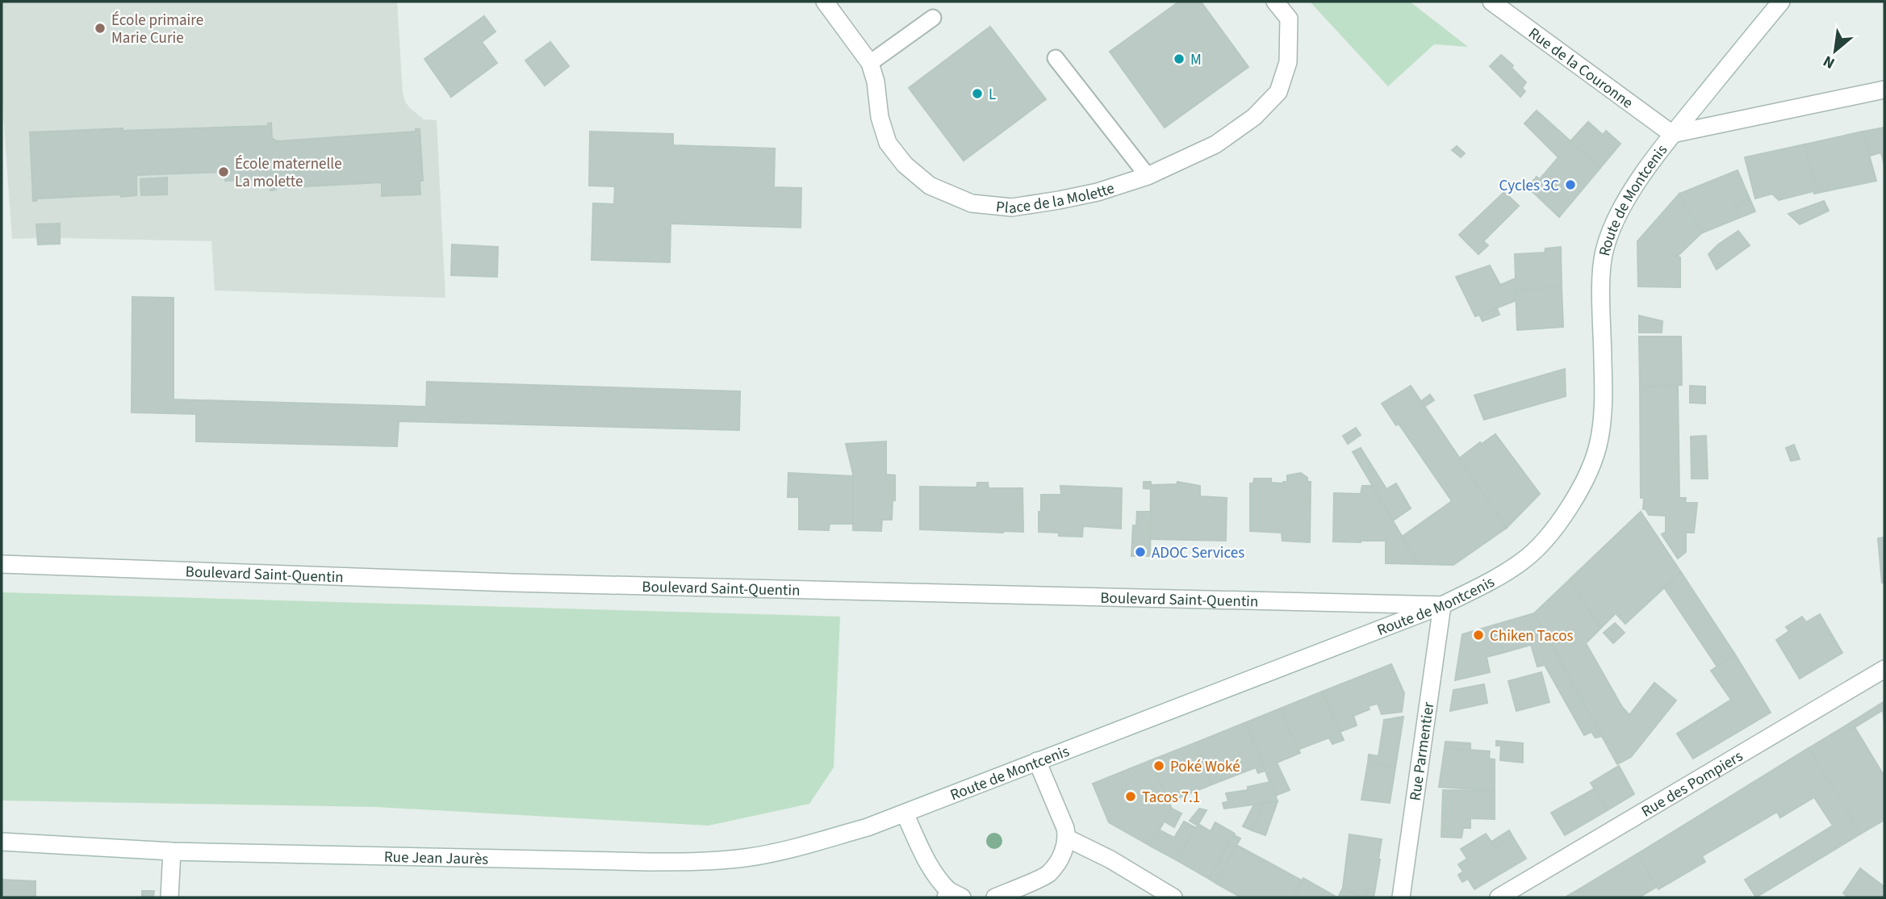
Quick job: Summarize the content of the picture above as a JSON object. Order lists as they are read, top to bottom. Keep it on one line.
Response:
{"streets":{"street":["Rue de la Couronne","Place de la Molette","Route de Montcenis","Boulevard Saint-Quentin","Rue Parmentier","Rue des Pompiers","Rue Jean Jaurès"]},"crossings":[["Rue de la Couronne","Route de Montcenis"],["Route de Montcenis","Boulevard Saint-Quentin"],["Route de Montcenis","Rue Parmentier"],["Route de Montcenis","Rue Jean Jaurès"],["Boulevard Saint-Quentin","Rue Parmentier"]],"places":["École primaire Marie Curie","M","L","École maternelle La molette","Cycles 3C","ADOC Services","Chiken Tacos","Poké Woké","Tacos 7.1"],"north":"bottom left"}
